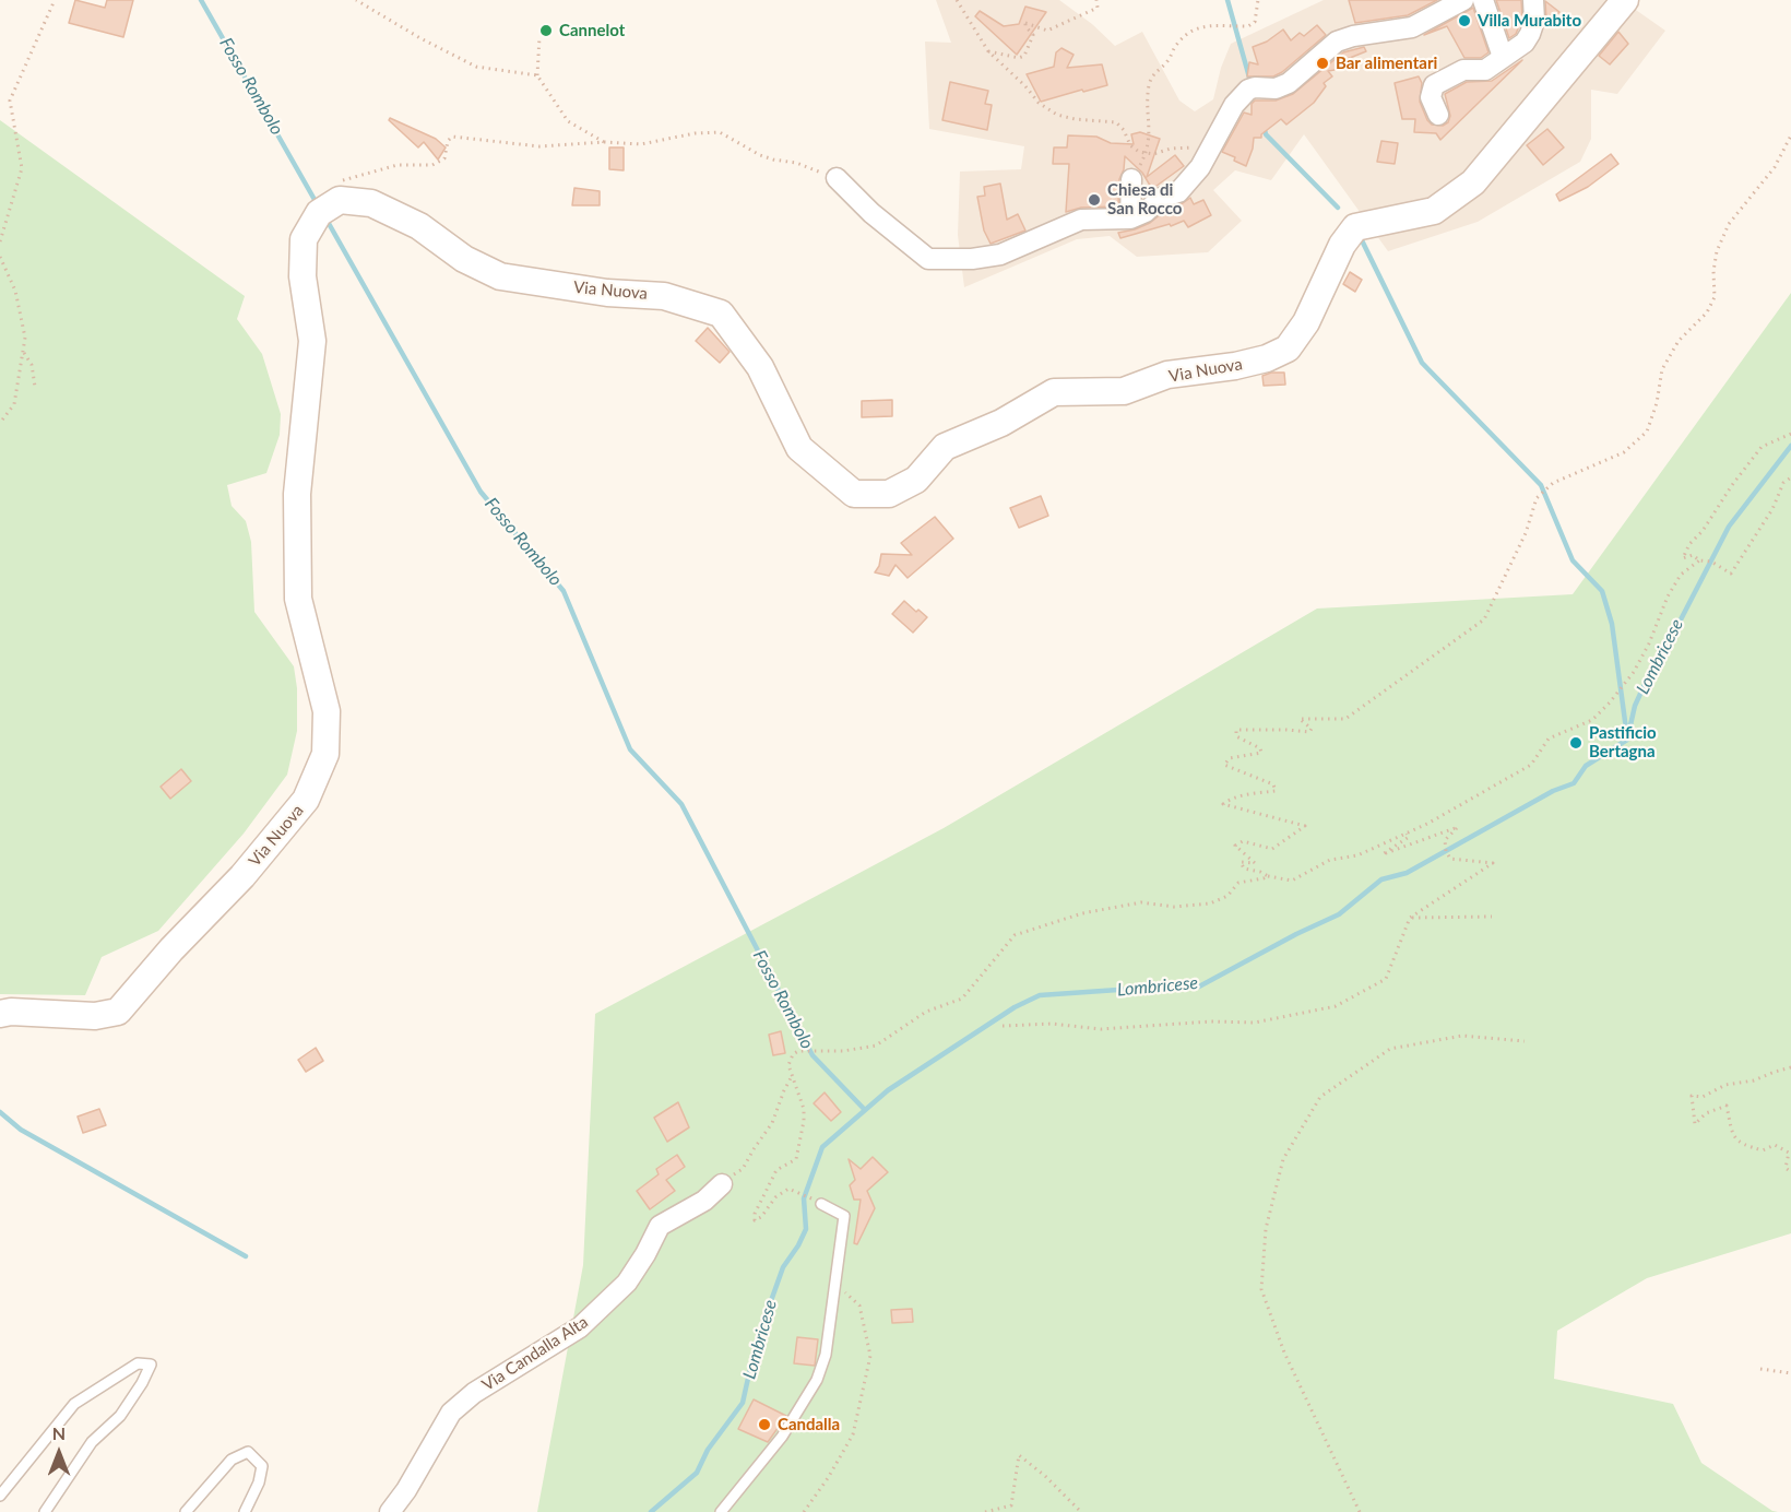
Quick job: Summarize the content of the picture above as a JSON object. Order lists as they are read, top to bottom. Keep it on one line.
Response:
{"streets":{"street":["Via Nuova","Via Candalla Alta"]},"water":["Fosso Rombolo","Lombricese"],"places":["Villa Murabito","Cannelot","Bar alimentari","Chiesa di San Rocco","Pastificio Bertagna","Candalla"],"north":"top"}
